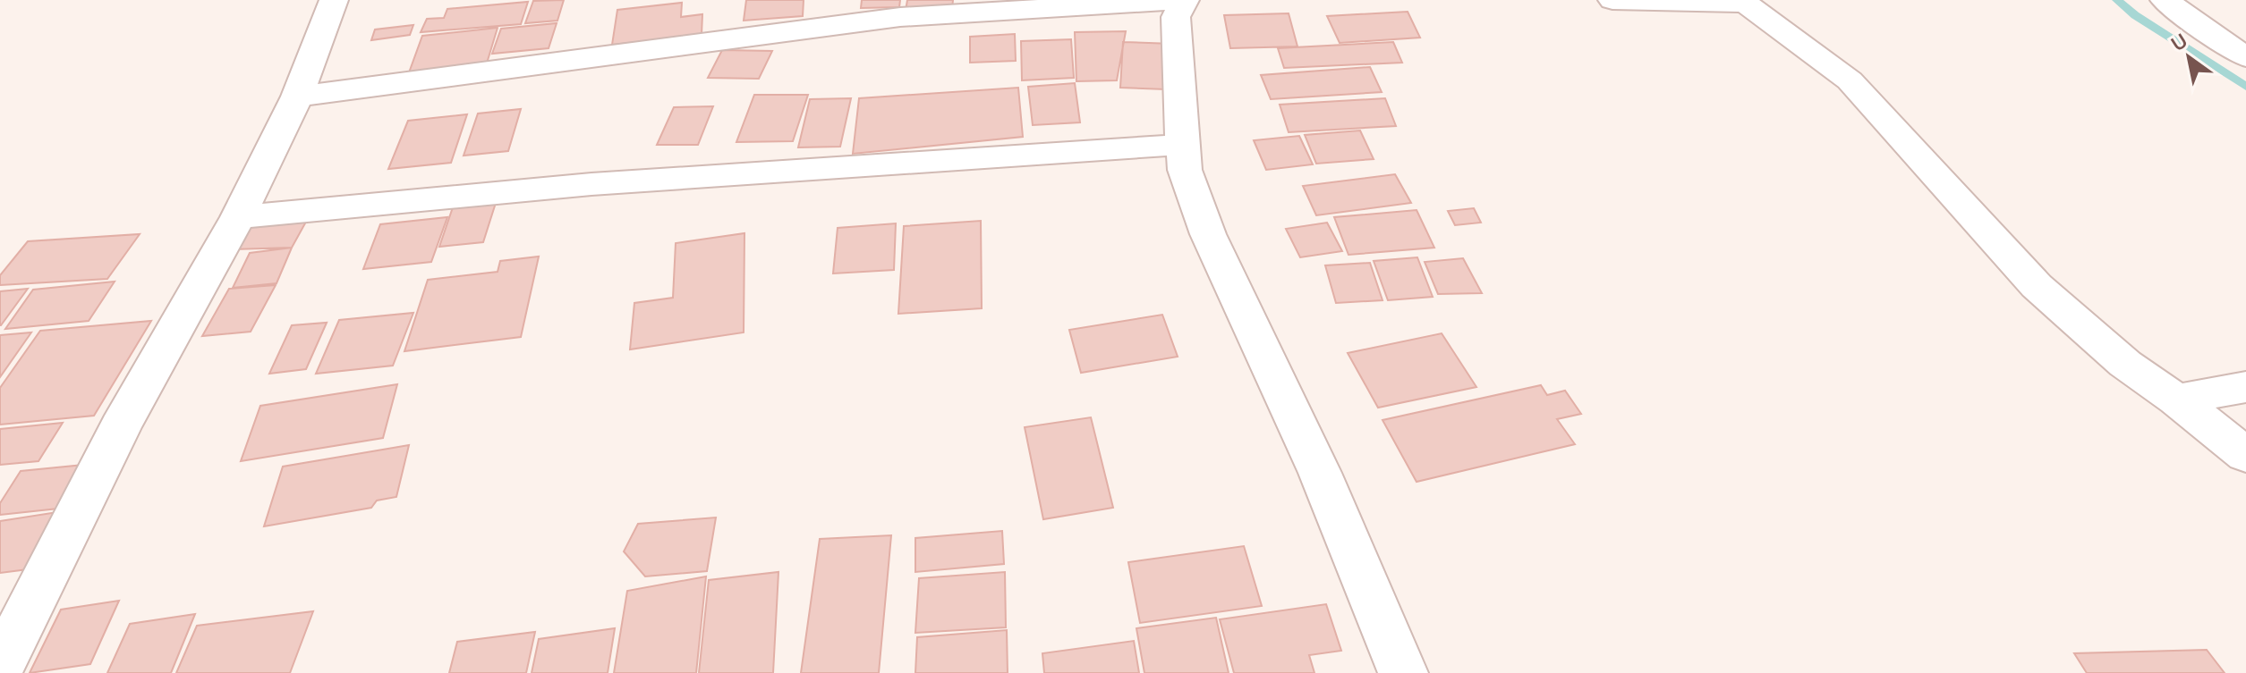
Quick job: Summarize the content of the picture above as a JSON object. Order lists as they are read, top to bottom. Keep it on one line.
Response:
{"north":"top left"}
